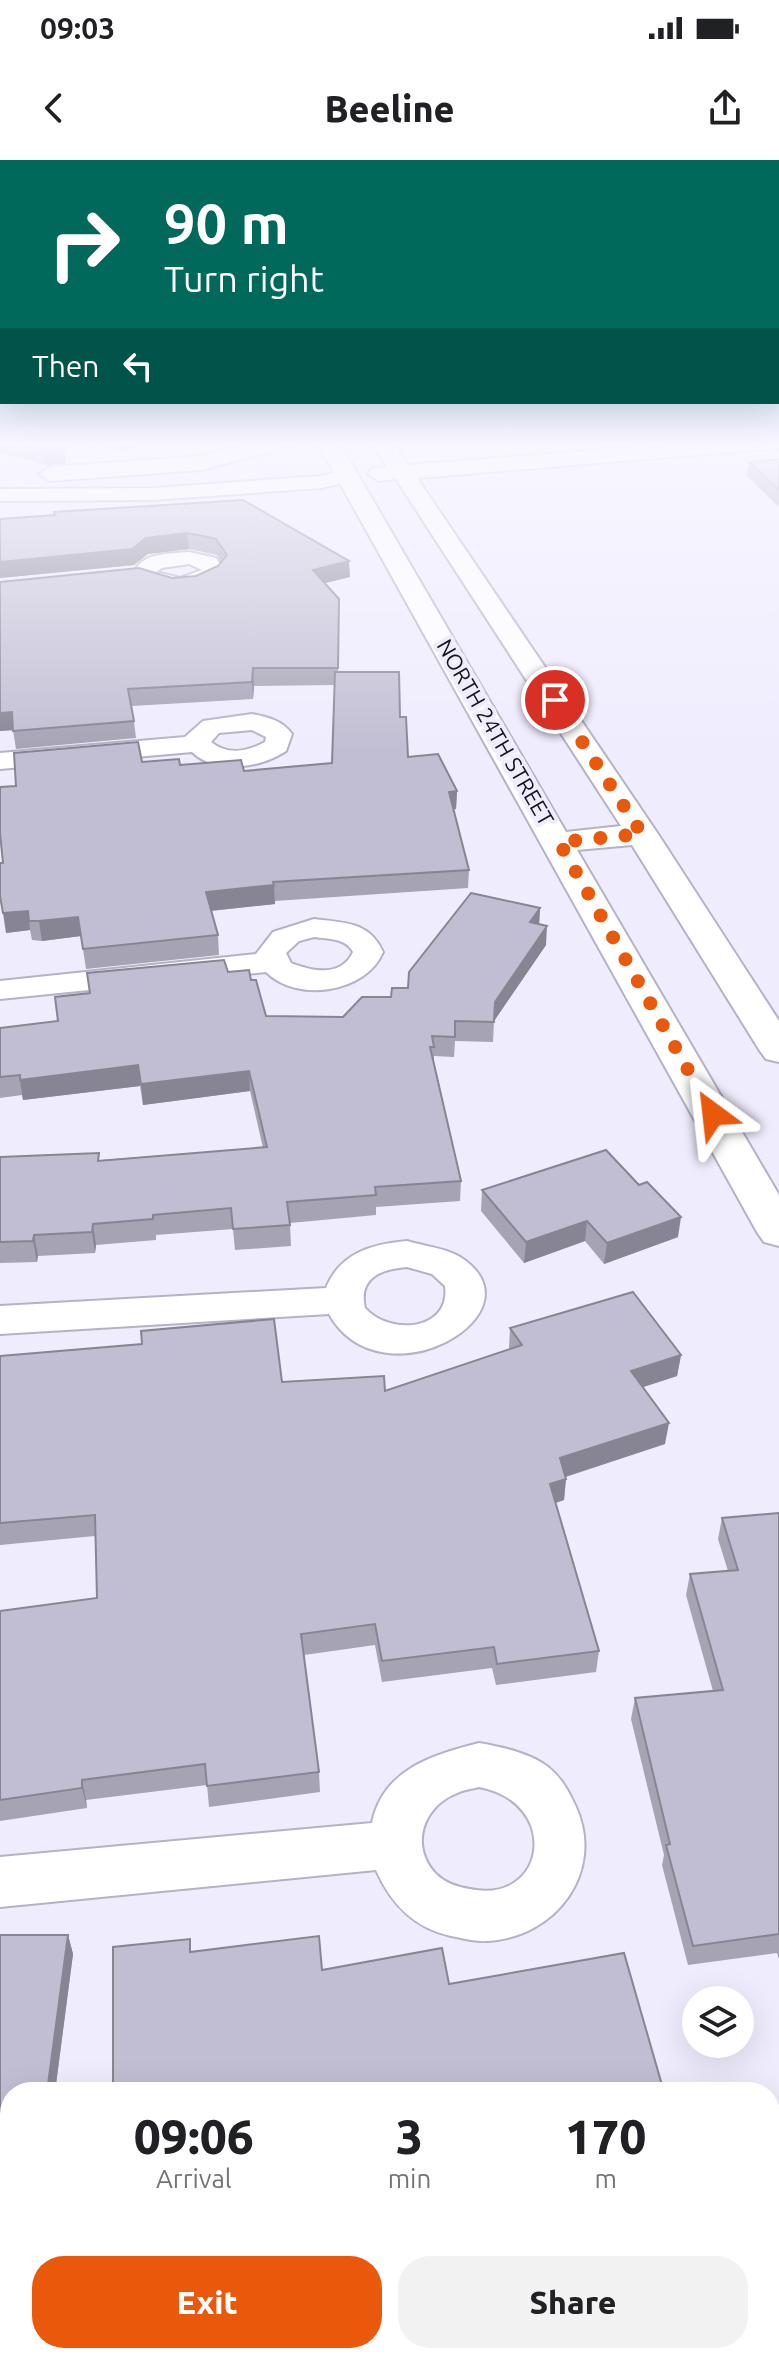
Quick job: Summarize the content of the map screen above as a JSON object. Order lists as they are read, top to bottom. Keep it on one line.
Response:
{"streets":{"main road":["NORTH 24TH STREET"]},"page":{"status":"09:03","header":"Beeline","turn":["90 m","Turn right"],"then":"Then","eta":["09:06","Arrival","3","min","170","m"],"buttons":["Exit","Share"]}}
